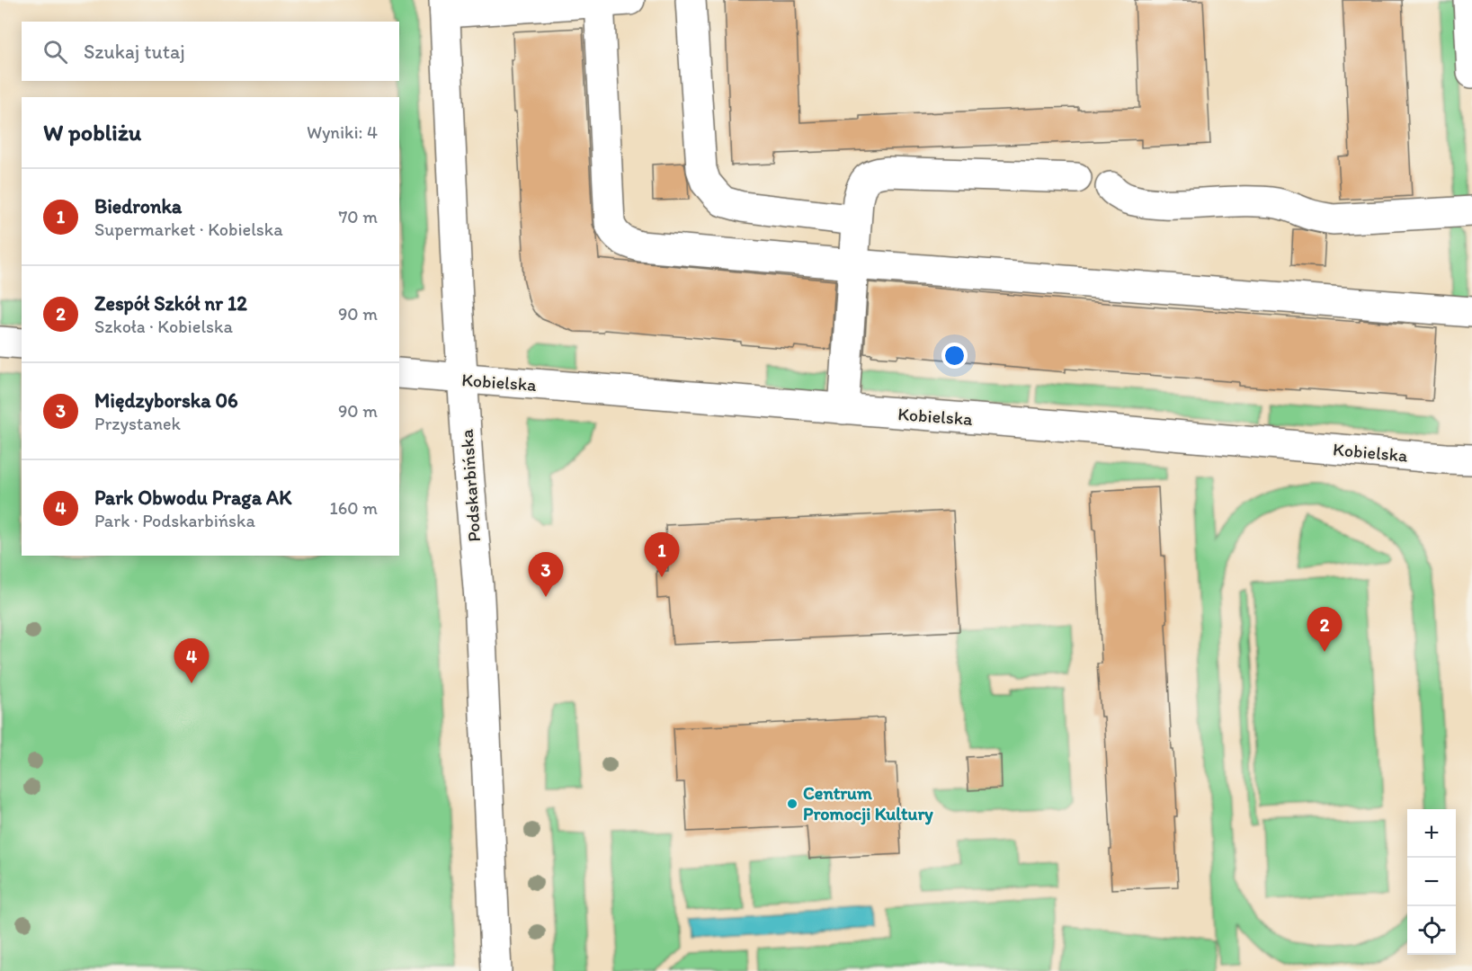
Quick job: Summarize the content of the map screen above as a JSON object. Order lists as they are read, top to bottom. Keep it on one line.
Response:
{"streets":{"street":["Kobielska","Podskarbińska"]},"crossings":[["Kobielska","Podskarbińska"]],"places":["Centrum Promocji Kultury"],"page":{"search":"Szukaj tutaj","heading":["W pobliżu","Wyniki: 4"],"list":[{"mark":"1","name":"Biedronka","note":"Supermarket · Kobielska","value":"70 m"},{"mark":"2","name":"Zespół Szkół nr 12","note":"Szkoła · Kobielska","value":"90 m"},{"mark":"3","name":"Międzyborska 06","note":"Przystanek","value":"90 m"},{"mark":"4","name":"Park Obwodu Praga AK","note":"Park · Podskarbińska","value":"160 m"}],"pins":["1","3","2","4"],"map_buttons":["+","−"]}}
